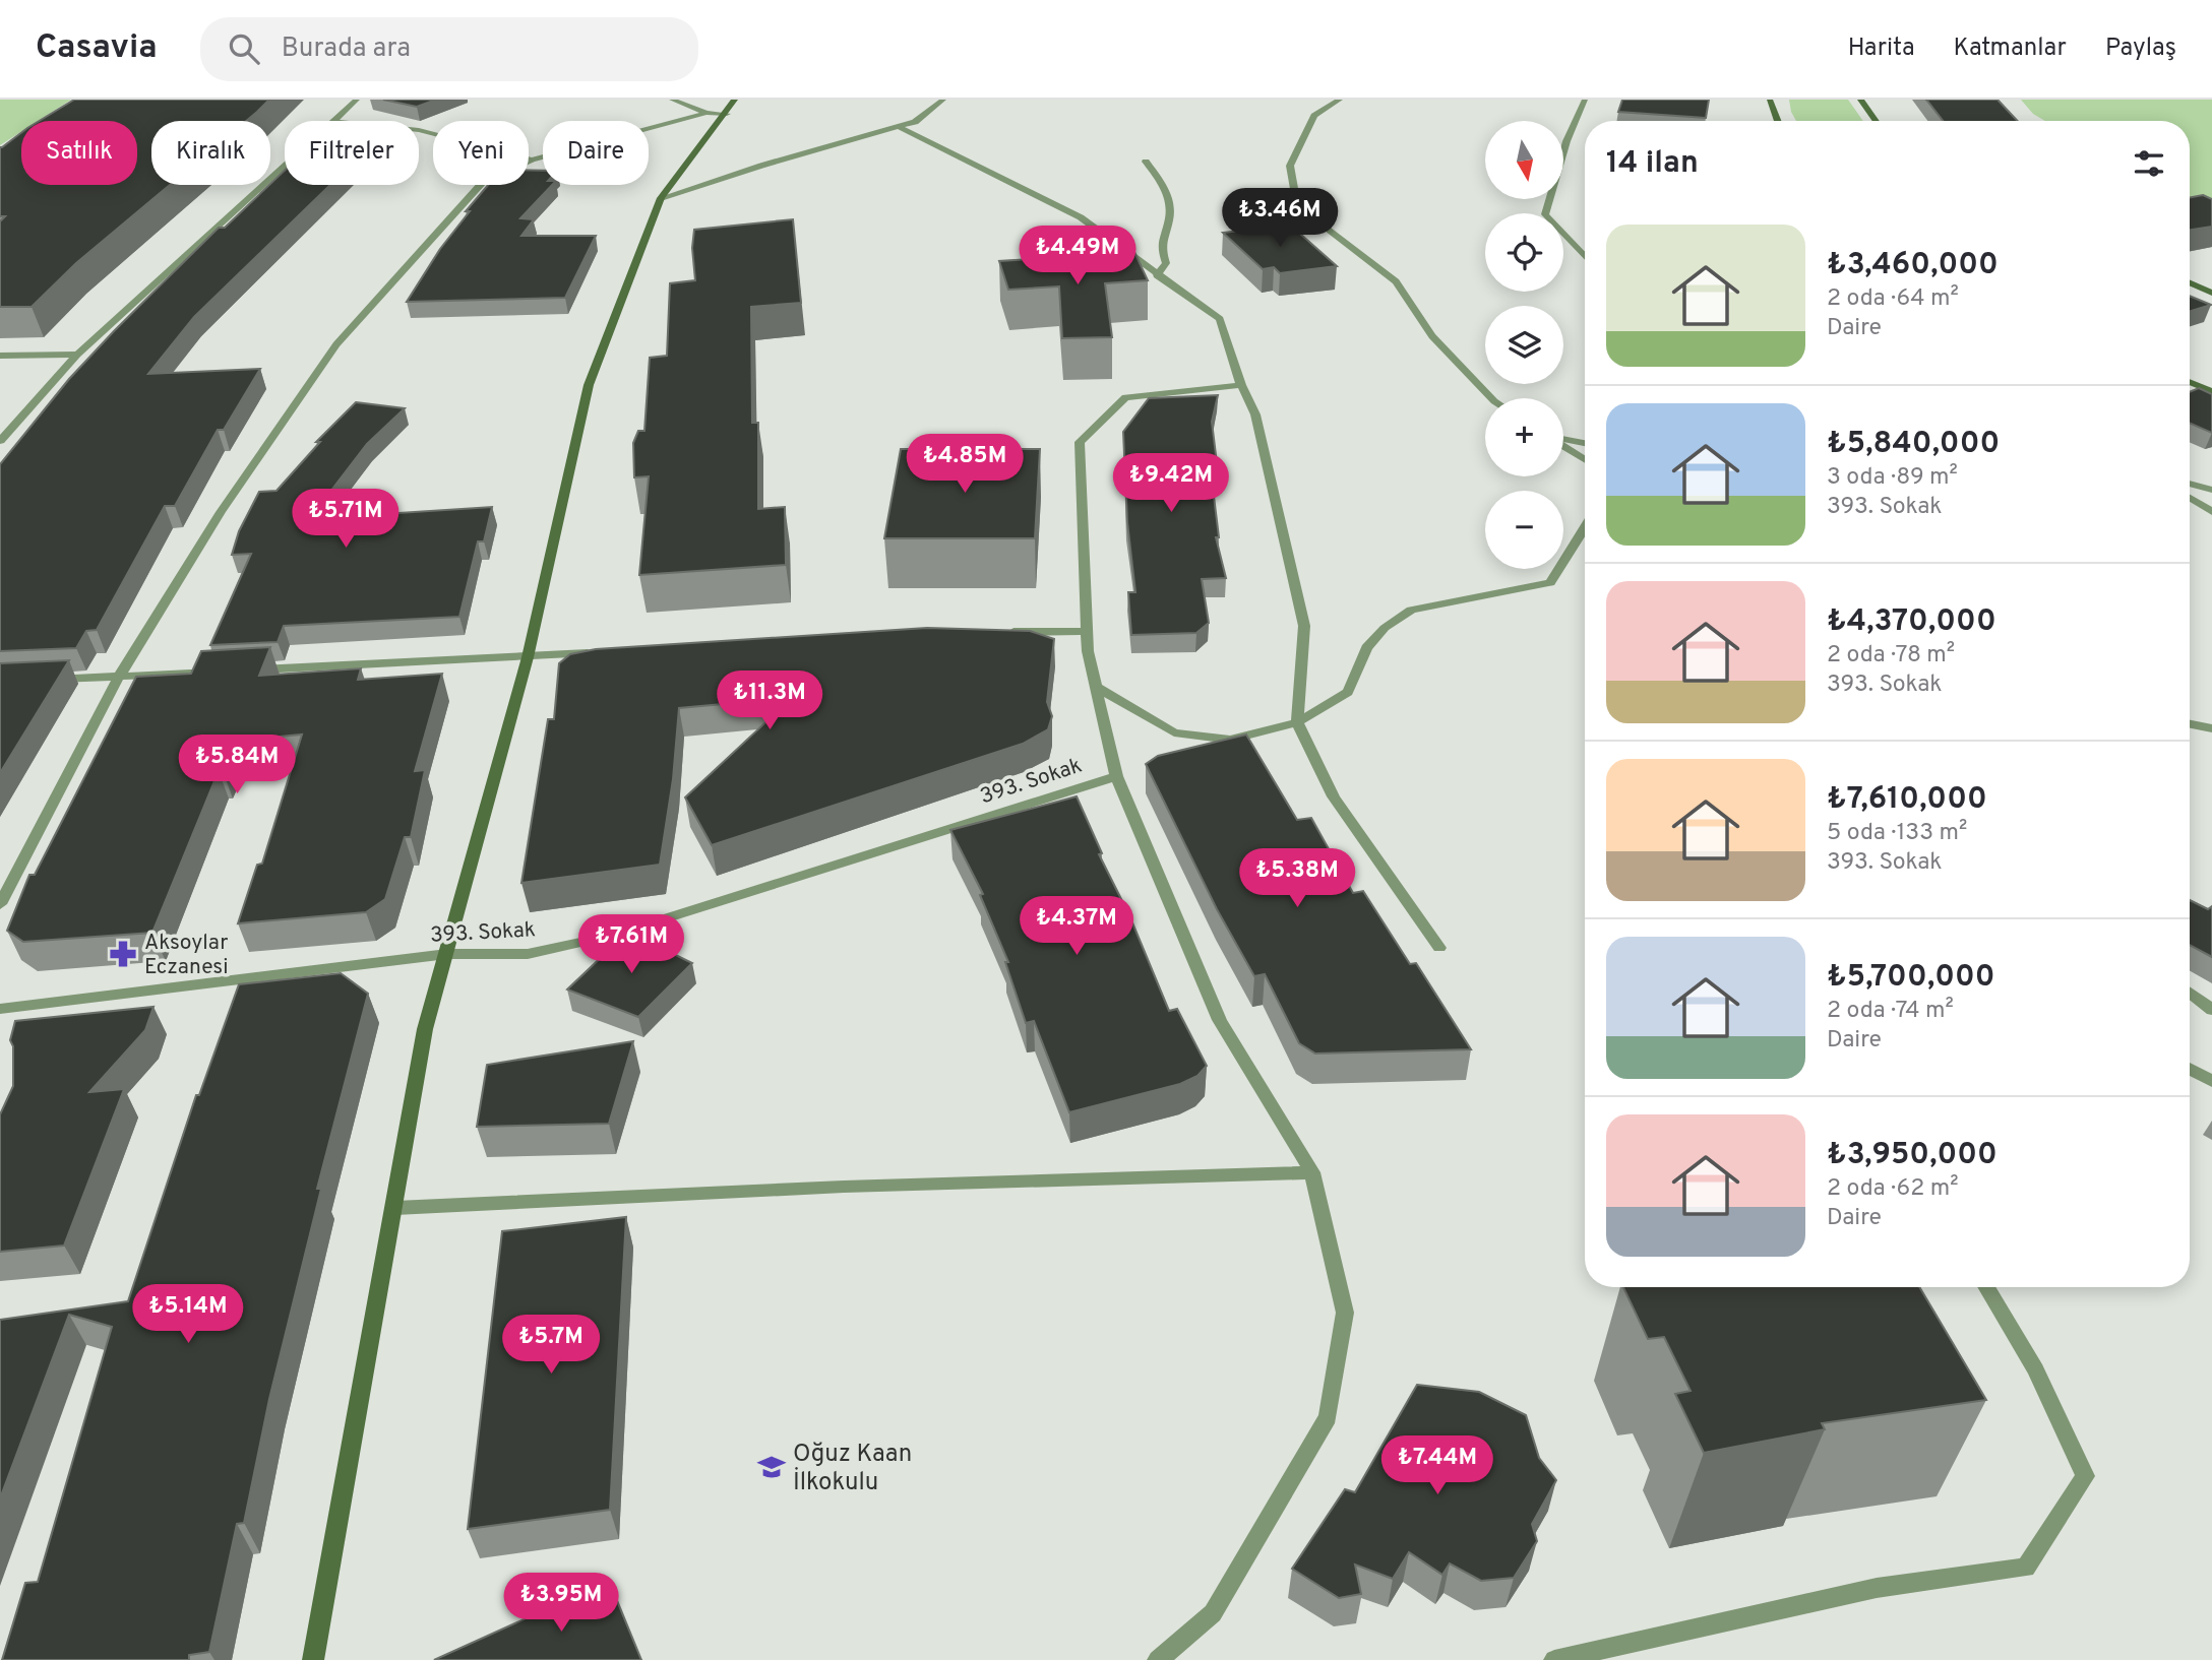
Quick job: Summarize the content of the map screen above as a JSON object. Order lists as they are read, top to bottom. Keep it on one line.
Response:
{"streets":{"street":["393. Sokak"]},"places":{"pharmacy":["Aksoylar Eczanesi"],"school or university":["Oğuz Kaan İlkokulu"]},"north":"bottom","page":{"header":"Casavia","search":"Burada ara","nav":["Harita","Katmanlar","Paylaş"],"map_buttons":["+","−"],"chip":["Satılık","Kiralık","Filtreler","Yeni","Daire"],"heading":"14 ilan","price":["₺3.46M","₺4.49M","₺4.85M","₺9.42M","₺5.71M","₺11.3M","₺5.84M","₺5.38M","₺4.37M","₺7.61M","₺5.14M","₺5.7M","₺7.44M","₺3.95M"],"list":[{"name":"₺3,460,000","note":"2 oda · 64 m² · Daire"},{"name":"₺5,840,000","note":"3 oda · 89 m² · 393. Sokak"},{"name":"₺4,370,000","note":"2 oda · 78 m² · 393. Sokak"},{"name":"₺7,610,000","note":"5 oda · 133 m² · 393. Sokak"},{"name":"₺5,700,000","note":"2 oda · 74 m² · Daire"},{"name":"₺3,950,000","note":"2 oda · 62 m² · Daire"}]}}
